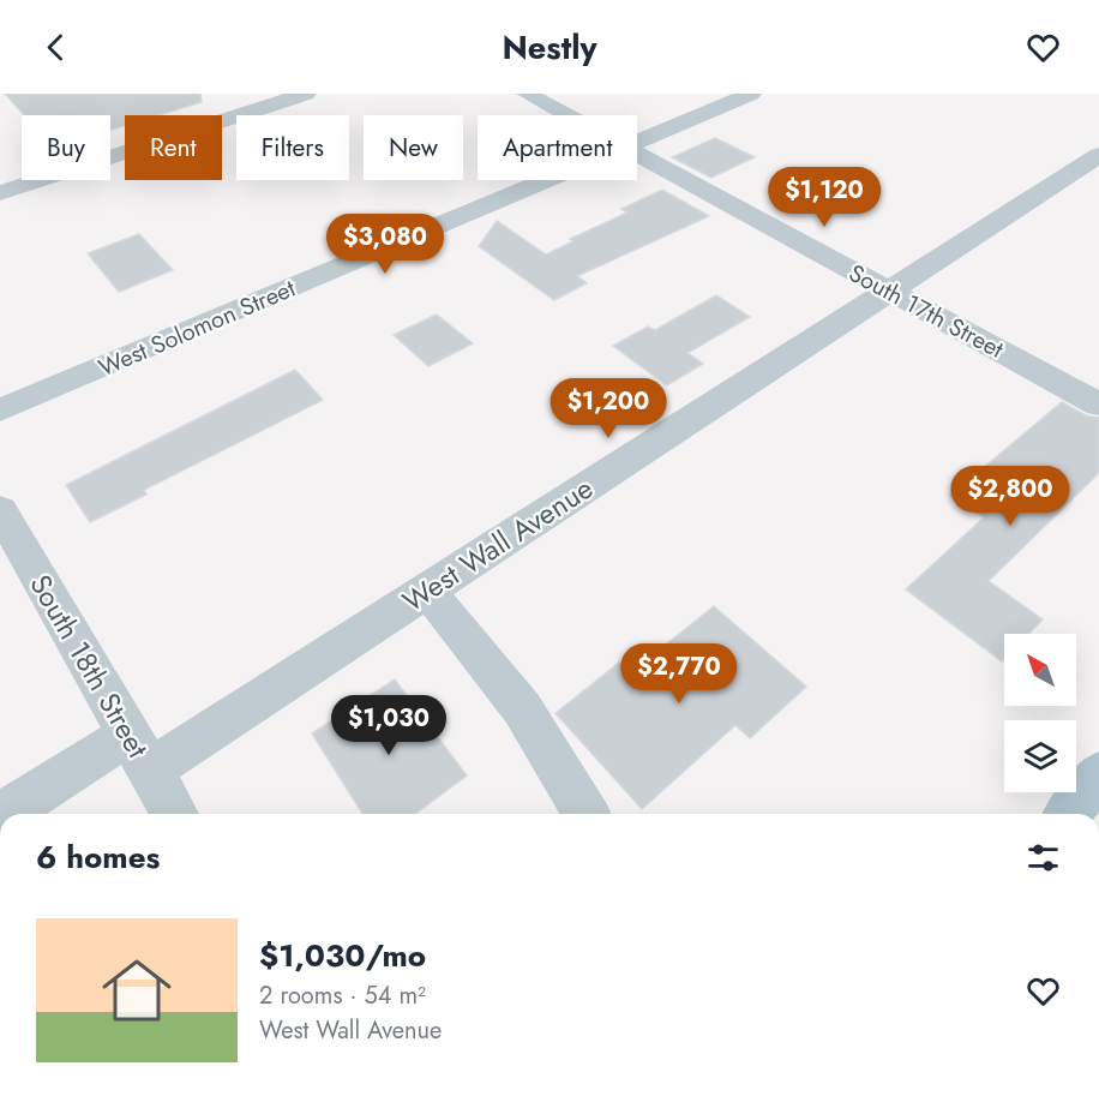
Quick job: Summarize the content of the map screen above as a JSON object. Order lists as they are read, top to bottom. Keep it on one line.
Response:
{"streets":{"street":["South 17th Street","West Solomon Street","West Wall Avenue","South 18th Street"]},"crossings":[["South 17th Street","West Wall Avenue"],["West Wall Avenue","South 18th Street"]],"north":"top left","page":{"header":"Nestly","chip":["Buy","Rent","Filters","New","Apartment"],"price":["$1,120","$3,080","$1,200","$2,800","$2,770","$1,030"],"heading":"6 homes","list":[{"name":"$1,030/mo","note":"2 rooms · 54 m² · West Wall Avenue"}]}}
